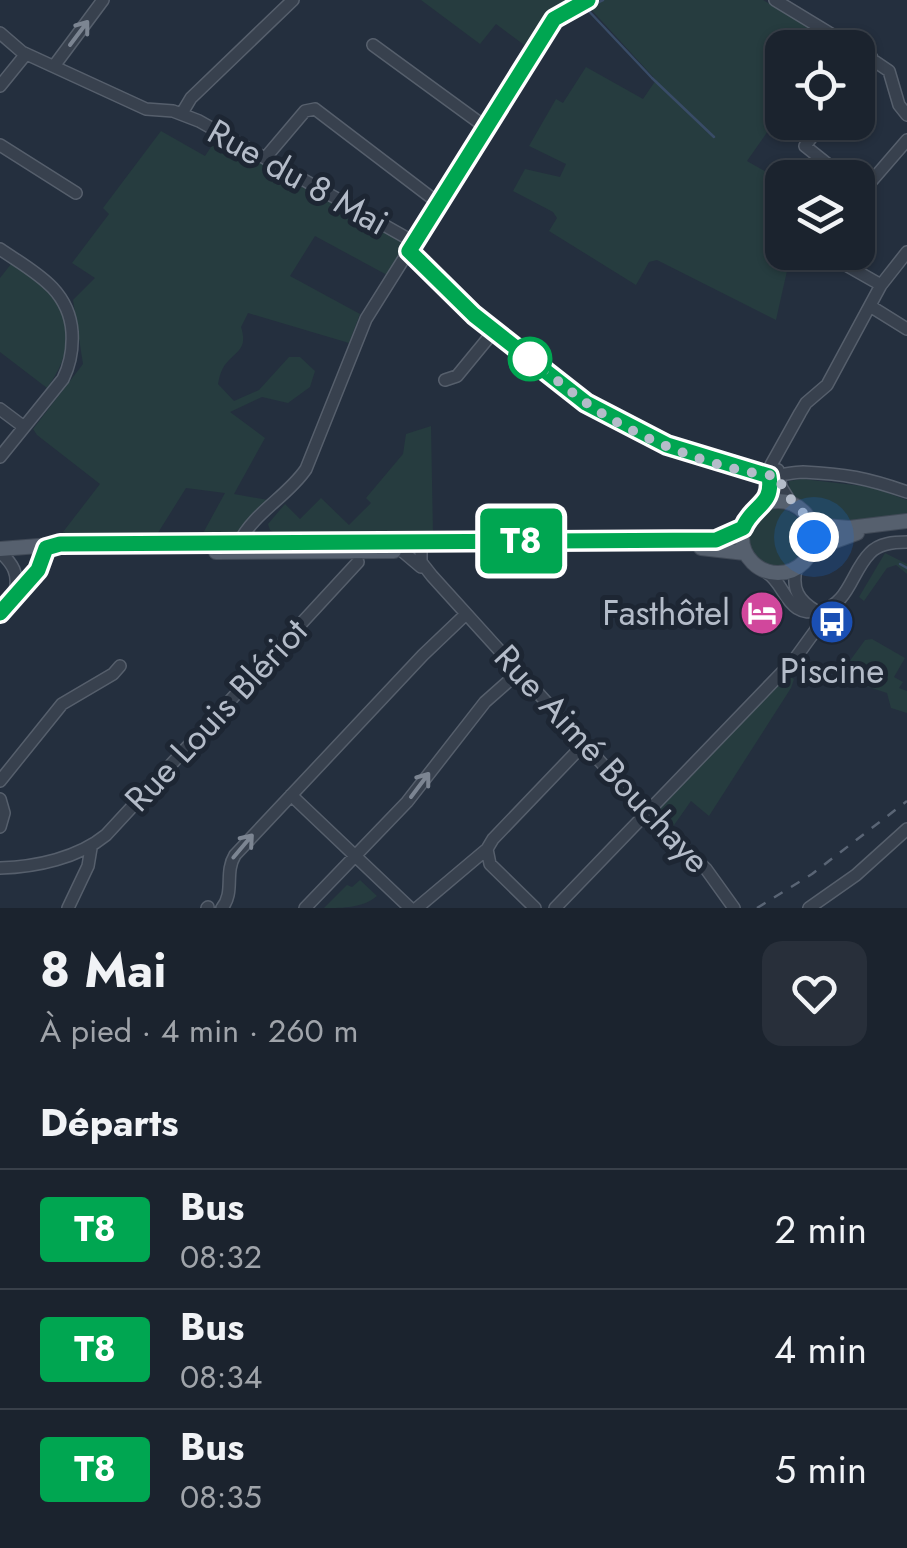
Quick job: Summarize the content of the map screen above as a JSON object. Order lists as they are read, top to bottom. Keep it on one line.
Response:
{"streets":{"street":["Rue du 8 Mai","Rue Louis Blériot","Rue Aimé Bouchaye"]},"places":{"hotel":["Fasthôtel"],"bus stop":["Piscine"]},"lines":["bus line T8"],"page":{"on_map":"T8","heading":[["8 Mai","À pied · 4 min · 260 m"],"Départs"],"list":[{"mark":"T8","name":"Bus","note":"08:32","value":"2 min"},{"mark":"T8","name":"Bus","note":"08:34","value":"4 min"},{"mark":"T8","name":"Bus","note":"08:35","value":"5 min"}]}}
